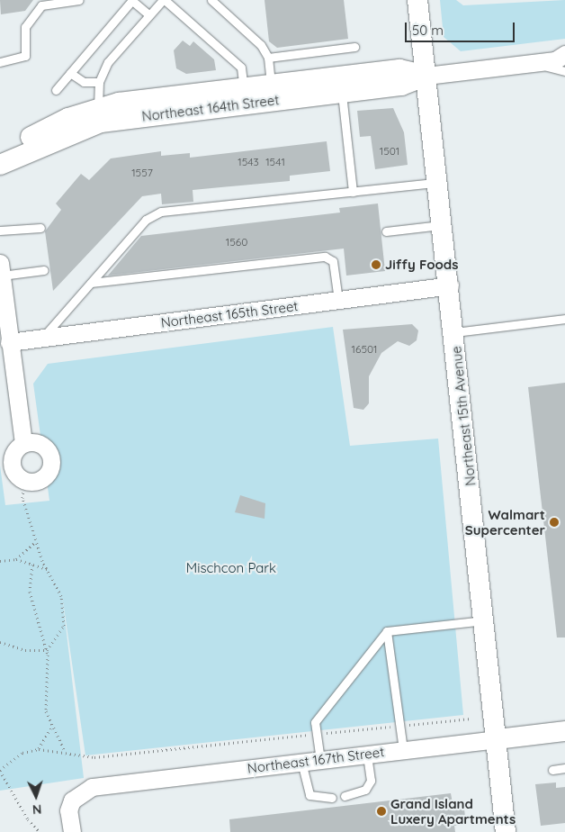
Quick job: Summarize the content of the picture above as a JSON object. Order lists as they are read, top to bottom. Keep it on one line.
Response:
{"streets":{"street":["Northeast 164th Street","Northeast 165th Street","Northeast 15th Avenue","Northeast 167th Street"]},"crossings":[["Northeast 164th Street","Northeast 15th Avenue"],["Northeast 165th Street","Northeast 15th Avenue"],["Northeast 15th Avenue","Northeast 167th Street"]],"parks":["Mischcon Park"],"places":["Jiffy Foods","Walmart Supercenter","Grand Island Luxery Apartments"],"house_numbers":["1501","1543","1541","1557","1560","16501"],"scale_bar":"50 m","north":"bottom"}
